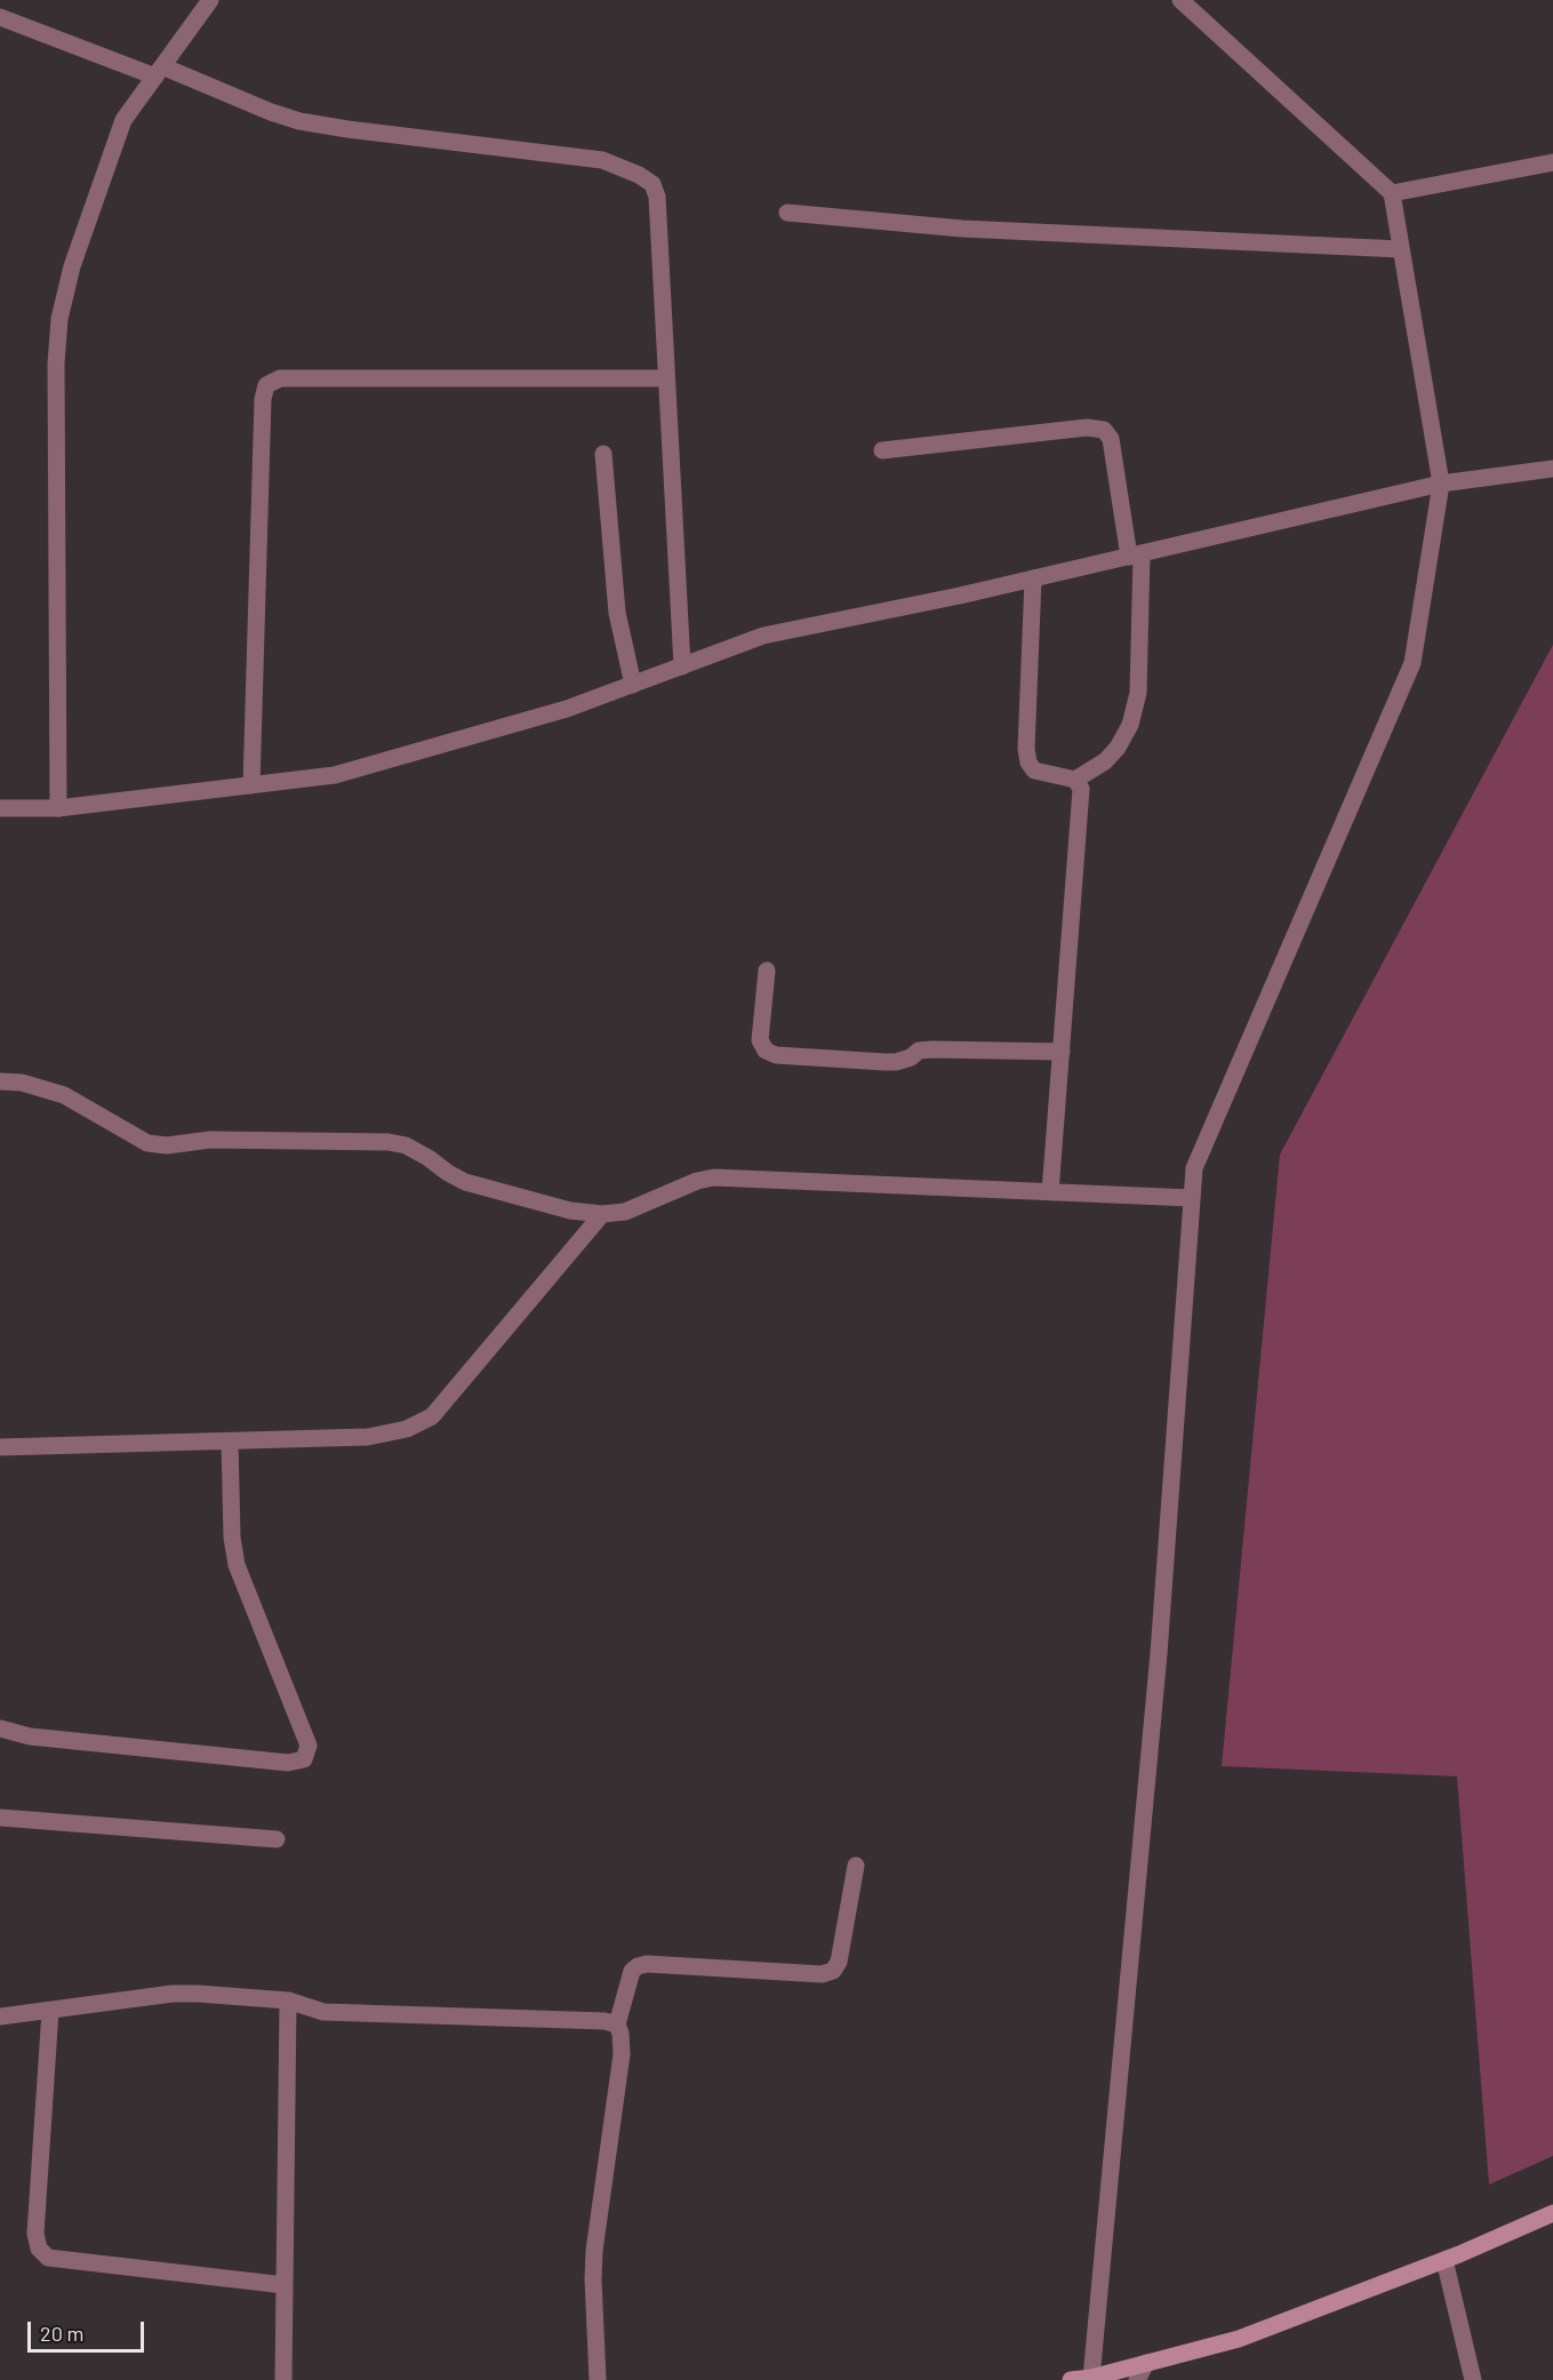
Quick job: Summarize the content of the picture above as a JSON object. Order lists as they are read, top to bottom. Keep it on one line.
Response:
{"scale_bar":"20 m"}
